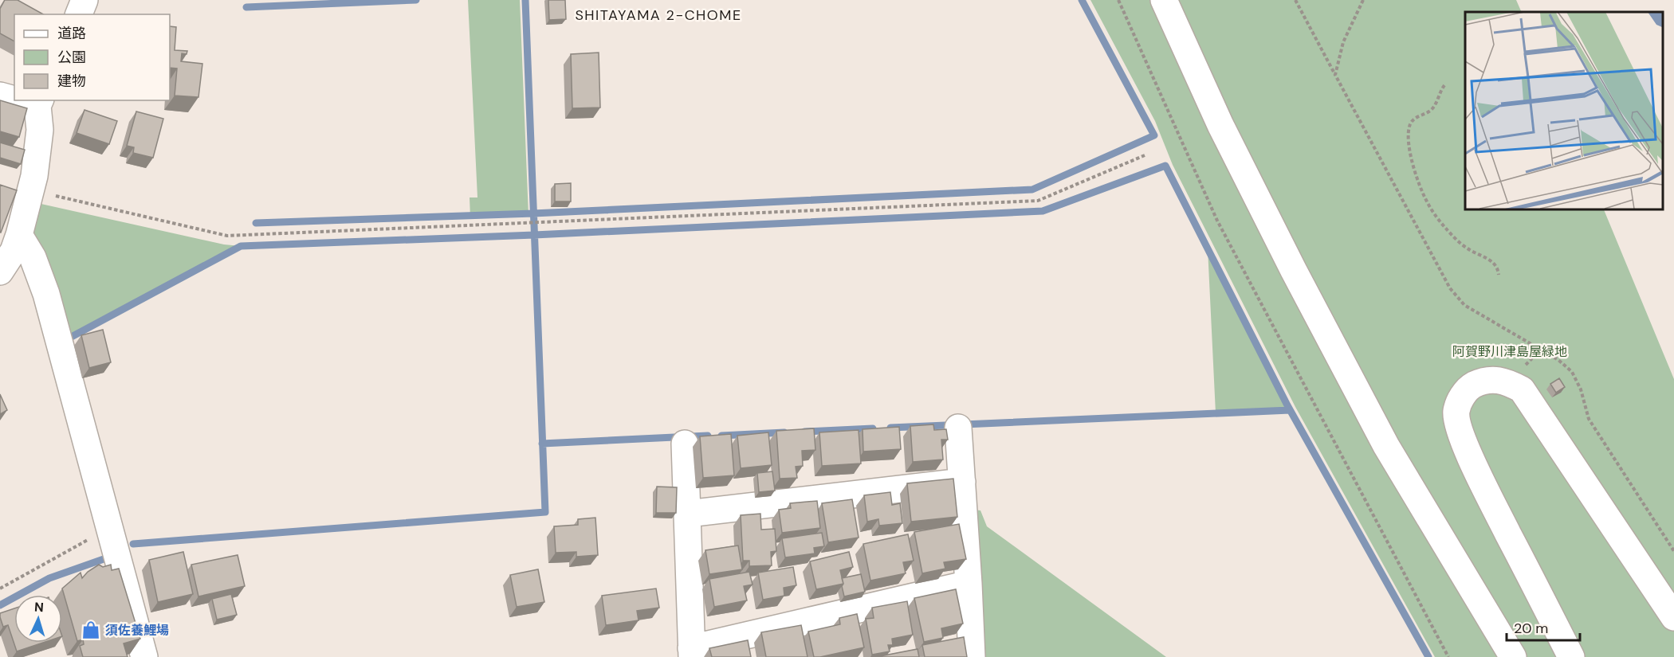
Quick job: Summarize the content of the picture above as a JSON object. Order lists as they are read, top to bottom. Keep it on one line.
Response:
{"districts":["SHITAYAMA 2-CHOME"],"parks":["阿賀野川津島屋緑地"],"places":{"shop":["須佐養鯉場"]},"legend":["道路","公園","建物"],"scale_bar":"20 m","north":"top"}
